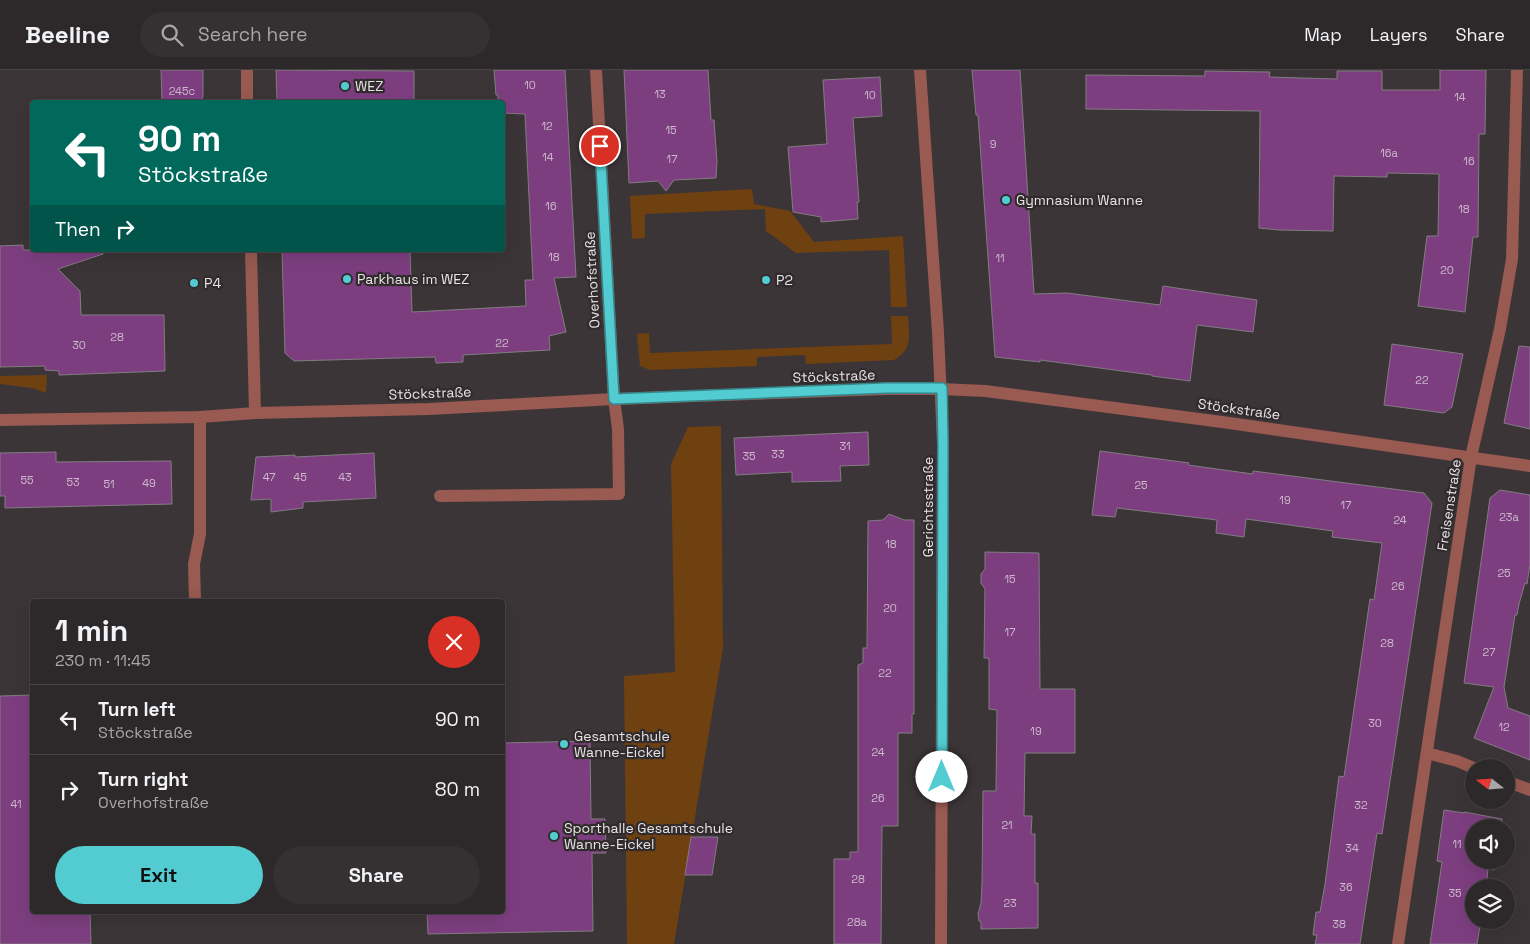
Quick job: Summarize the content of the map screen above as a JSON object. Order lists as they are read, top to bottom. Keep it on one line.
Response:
{"streets":{"street":["Overhofstraße","Stöckstraße","Freisenstraße","Gerichtsstraße"]},"crossings":[["Overhofstraße","Stöckstraße"],["Stöckstraße","Freisenstraße"],["Stöckstraße","Gerichtsstraße"]],"places":["WEZ","Gymnasium Wanne","Parkhaus im WEZ","P2","P4","Gesamtschule Wanne-Eickel","Sporthalle Gesamtschule Wanne-Eickel"],"house_numbers":["10","245c","13","10","14","12","15","9","16a","14","17","16","16","18","18","11","20","28","22","30","22","31","33","35","47","45","43","55","53","49","51","25","19","17","23a","24","18","25","15","26","20","17","28","27","22","30","12","19","24","26","41","32","21","11","34","28","36","35","23","28a","38"],"north":"left","page":{"header":"Beeline","search":"Search here","nav":["Map","Layers","Share"],"turn":["90 m","Stöckstraße"],"then":"Then","heading":["1 min","230 m · 11:45"],"list":[{"name":"Turn left","note":"Stöckstraße","value":"90 m"},{"name":"Turn right","note":"Overhofstraße","value":"80 m"}],"buttons":["Exit","Share"]}}
